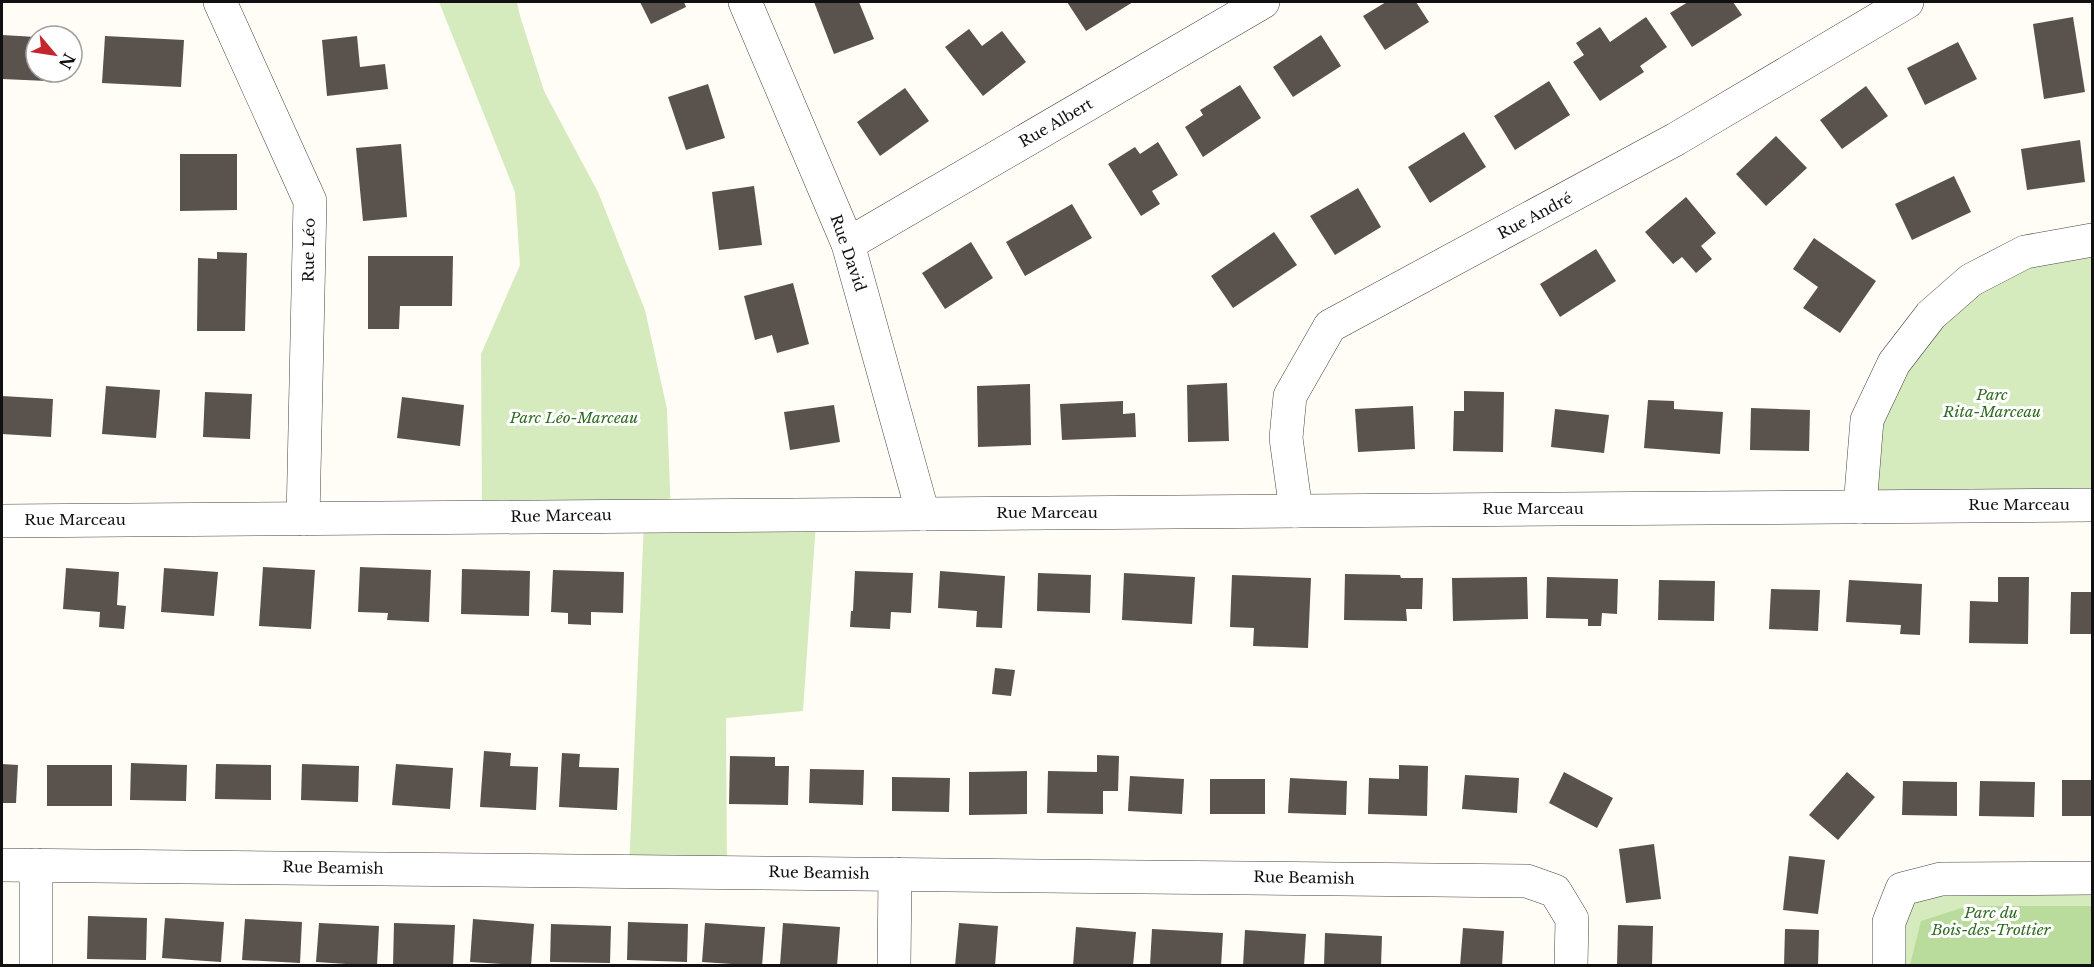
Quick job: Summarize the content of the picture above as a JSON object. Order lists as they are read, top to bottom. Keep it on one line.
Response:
{"streets":{"street":["Rue Albert","Rue André","Rue Léo","Rue David","Rue Marceau","Rue Beamish"]},"crossings":[["Rue Albert","Rue David"],["Rue André","Rue Marceau"],["Rue Léo","Rue Marceau"],["Rue David","Rue Marceau"]],"parks":["Parc Rita-Marceau","Parc Léo-Marceau","Parc du Bois-des-Trottier"],"north":"bottom right"}
